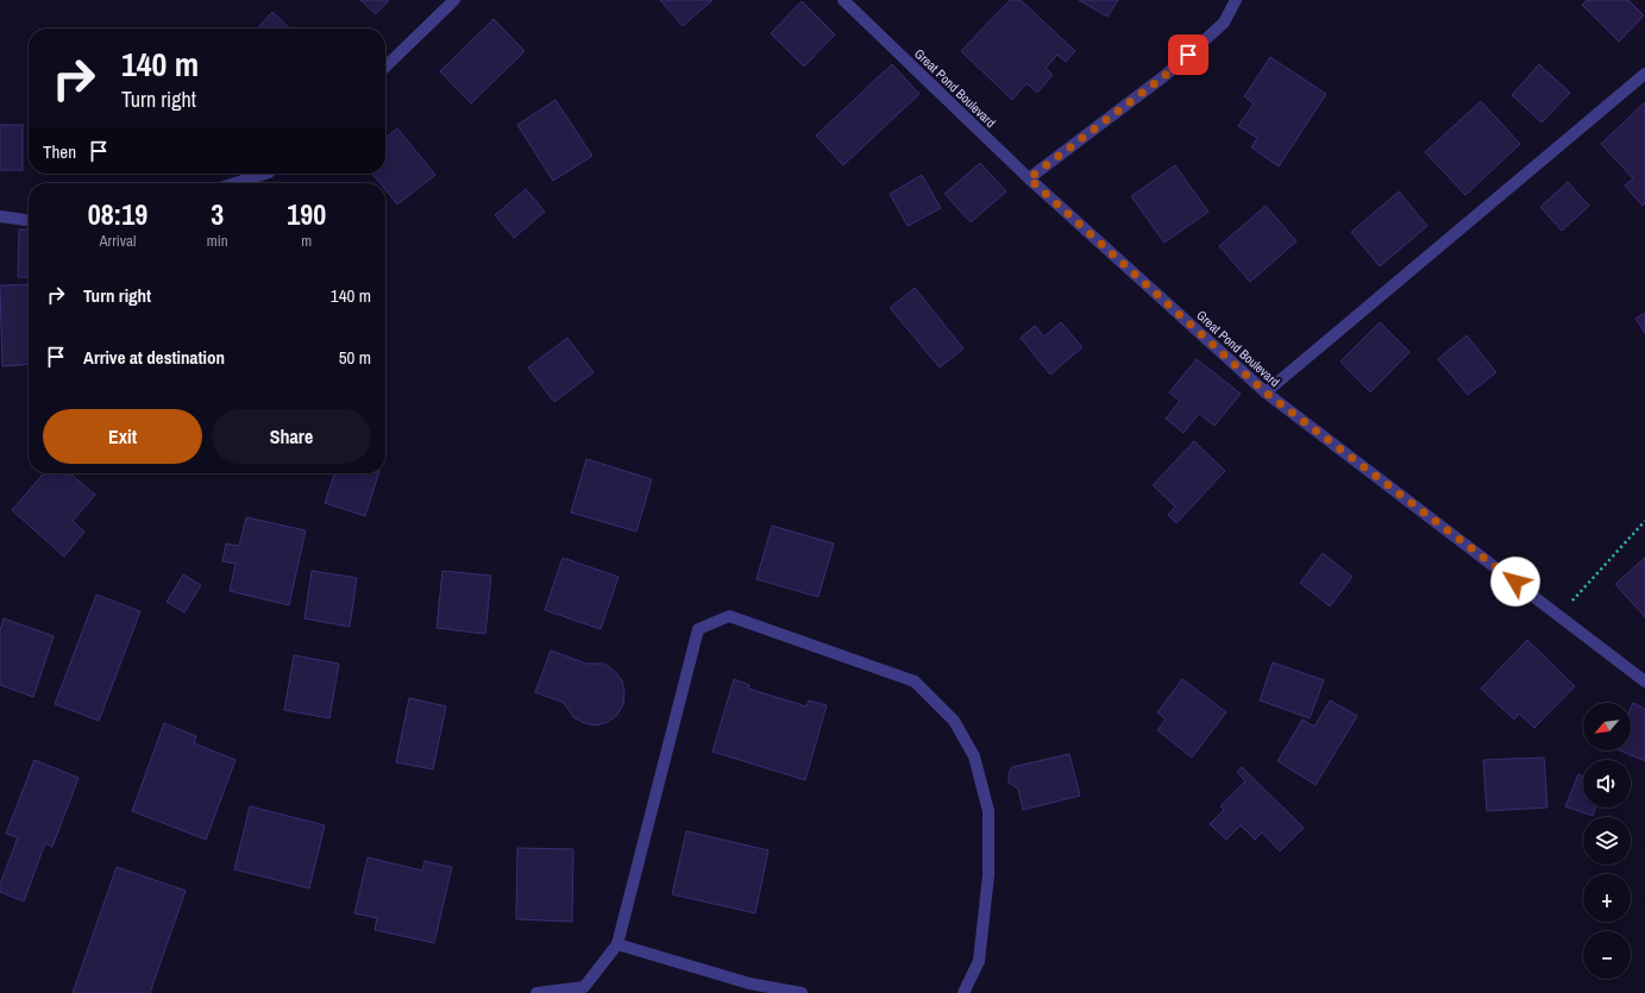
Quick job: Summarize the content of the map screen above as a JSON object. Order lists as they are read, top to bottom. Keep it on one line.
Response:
{"streets":{"street":["Great Pond Boulevard"]},"north":"bottom left","page":{"turn":["140 m","Turn right"],"then":"Then","eta":["08:19","Arrival","3","min","190","m"],"list":[{"name":"Turn right","value":"140 m"},{"name":"Arrive at destination","value":"50 m"}],"buttons":["Exit","Share"],"map_buttons":["+","−"]}}
